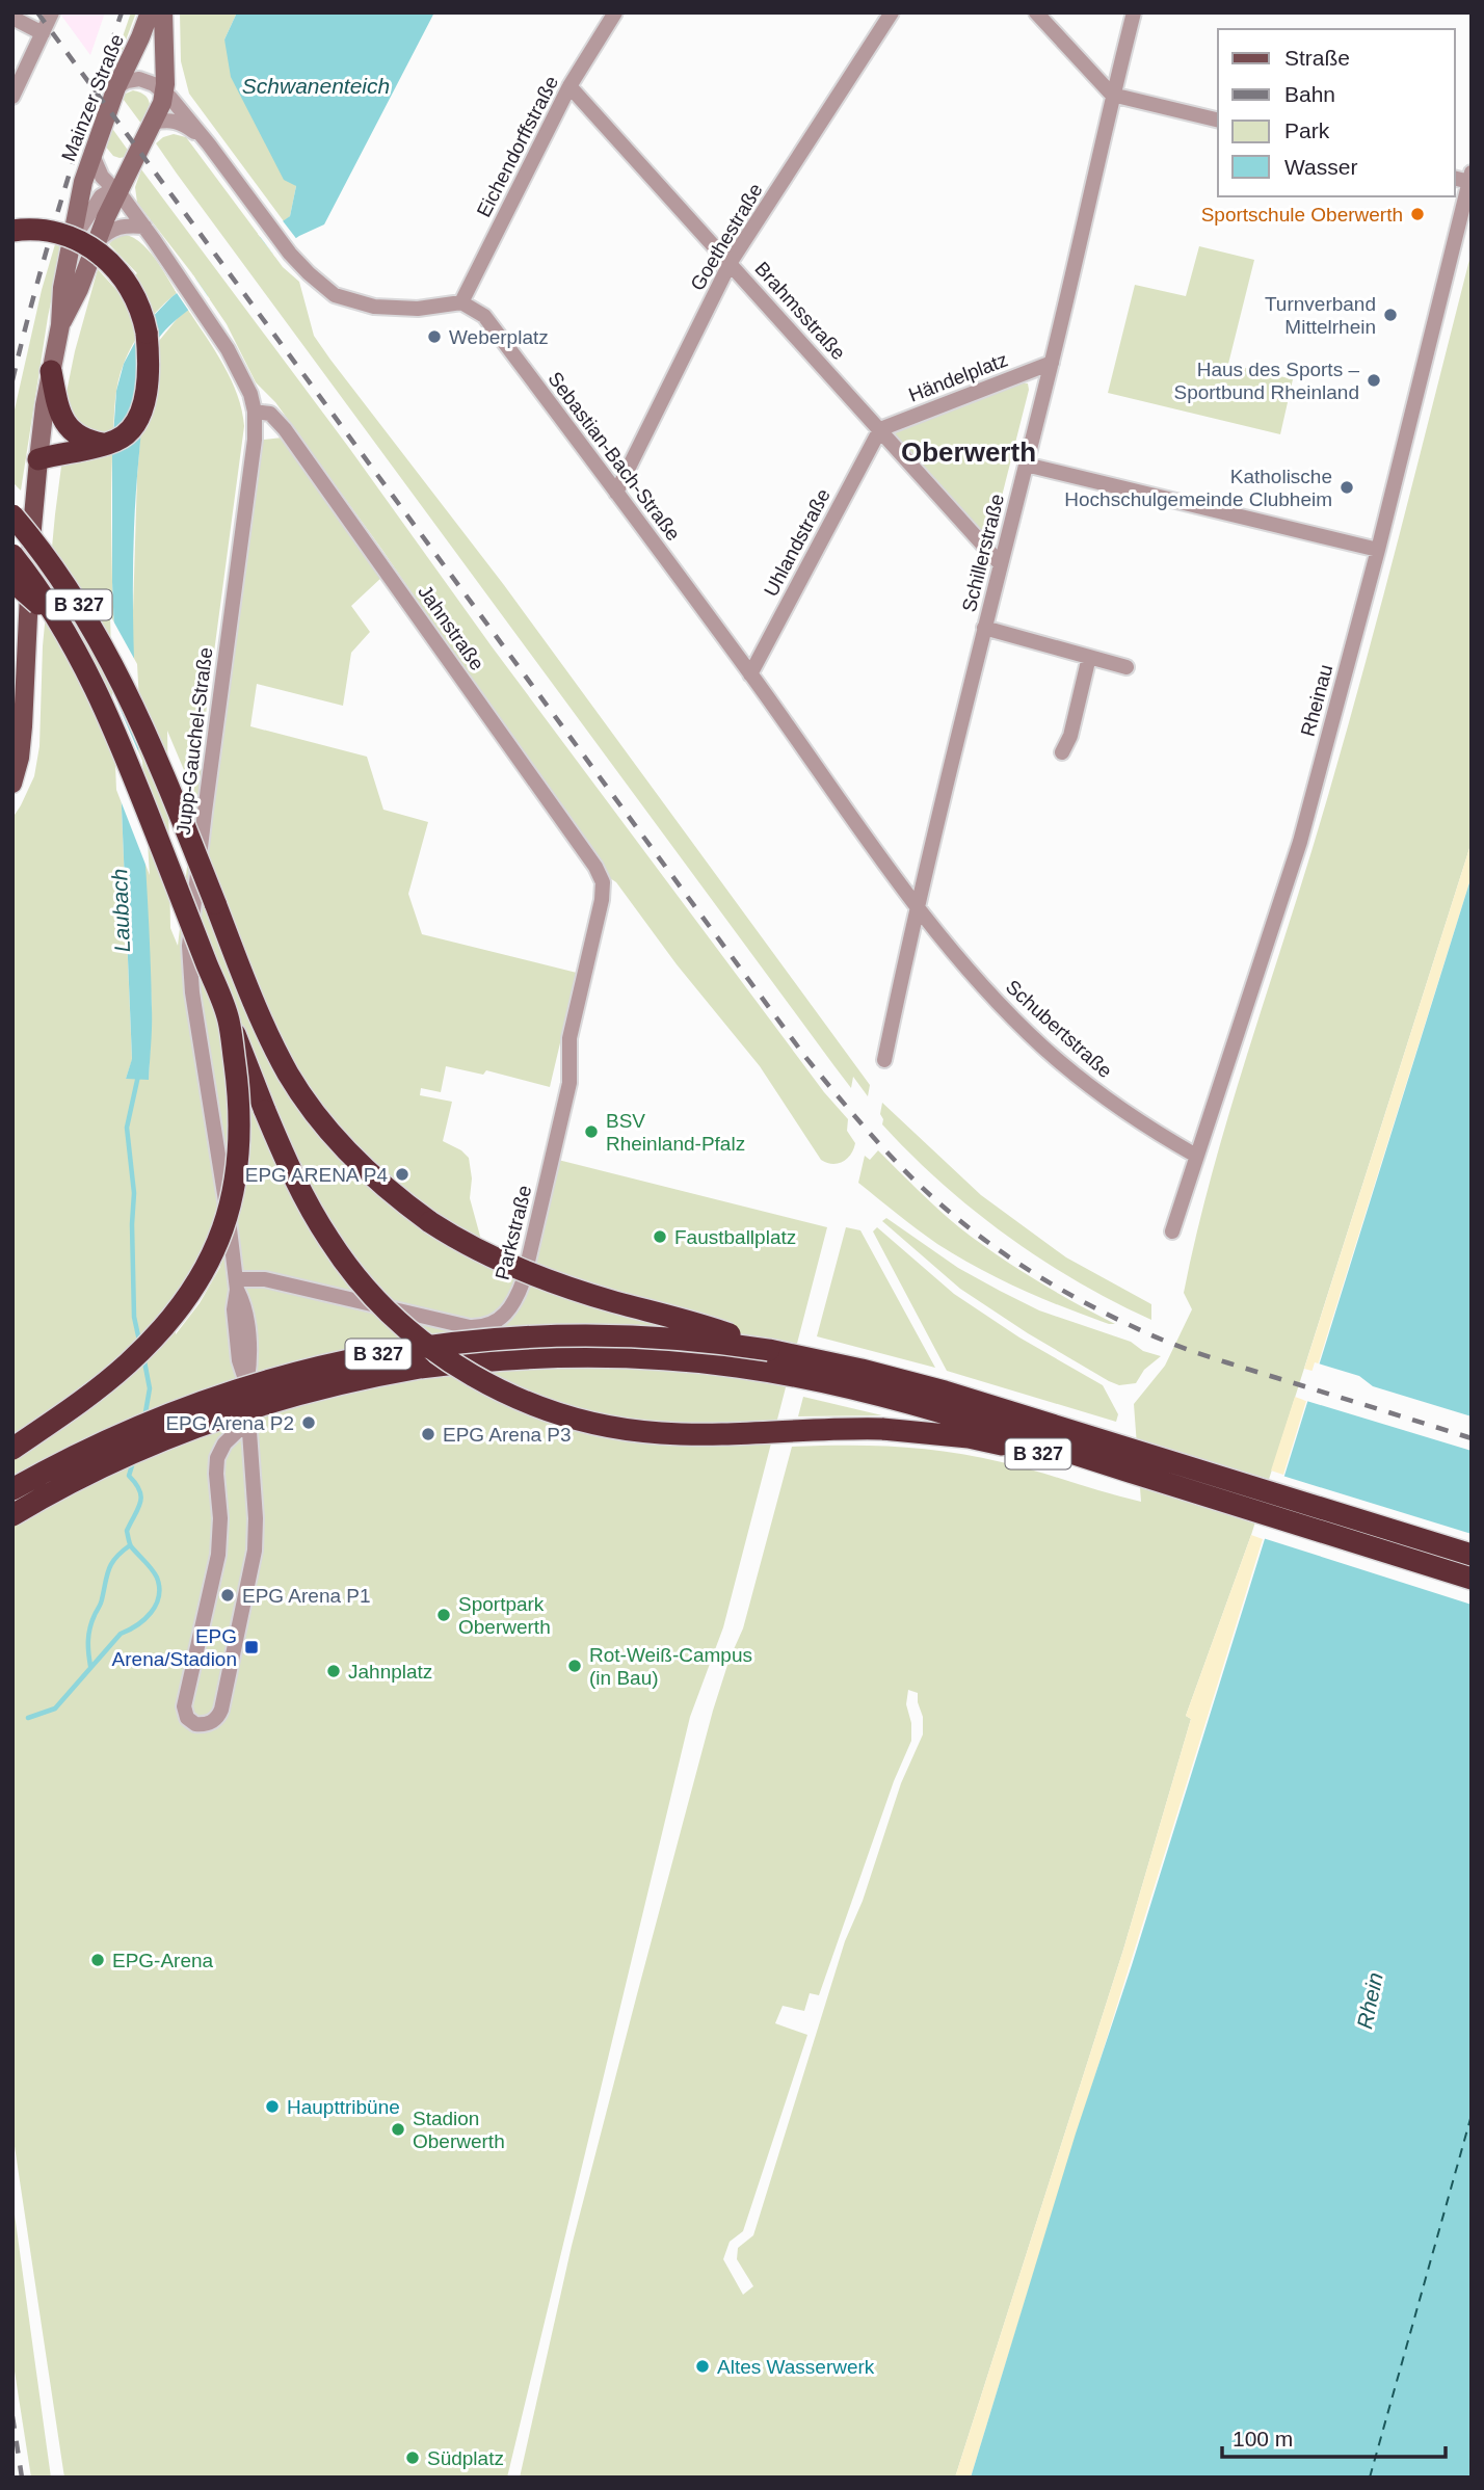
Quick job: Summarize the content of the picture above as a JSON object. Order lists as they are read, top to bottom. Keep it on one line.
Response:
{"streets":{"highway":["B 327"],"main road":["Mainzer Straße"],"street":["Eichendorffstraße","Goethestraße","Brahmsstraße","Händelplatz","Sebastian-Bach-Straße","Uhlandstraße","Schillerstraße","Jahnstraße","Rheinau","Jupp-Gauchel-Straße","Schubertstraße","Parkstraße"]},"crossings":[["Mainzer Straße","Jupp-Gauchel-Straße"],["Eichendorffstraße","Brahmsstraße"],["Eichendorffstraße","Sebastian-Bach-Straße"],["Goethestraße","Brahmsstraße"],["Goethestraße","Sebastian-Bach-Straße"],["Brahmsstraße","Händelplatz"],["Brahmsstraße","Uhlandstraße"],["Brahmsstraße","Schillerstraße"],["Händelplatz","Uhlandstraße"],["Händelplatz","Schillerstraße"],["Sebastian-Bach-Straße","Uhlandstraße"],["Sebastian-Bach-Straße","Schillerstraße"],["Sebastian-Bach-Straße","Schubertstraße"],["Schillerstraße","Schubertstraße"],["Jahnstraße","Jupp-Gauchel-Straße"],["Jahnstraße","Parkstraße"],["Rheinau","Schubertstraße"],["Jupp-Gauchel-Straße","Parkstraße"]],"districts":["Oberwerth"],"water":["Schwanenteich","Laubach","Rhein"],"places":{"other":["Sportschule Oberwerth","Turnverband Mittelrhein","Weberplatz","Haus des Sports – Sportbund Rheinland","Katholische Hochschulgemeinde Clubheim","BSV Rheinland-Pfalz","EPG ARENA P4","Faustballplatz","EPG Arena P2","EPG Arena P3","EPG Arena P1","Sportpark Oberwerth","Rot-Weiß-Campus (in Bau)","Jahnplatz","EPG-Arena","Haupttribüne","Stadion Oberwerth","Altes Wasserwerk","Südplatz"],"transit":["EPG Arena/Stadion"]},"legend":["Straße","Bahn","Park","Wasser"],"scale_bar":"100 m"}
